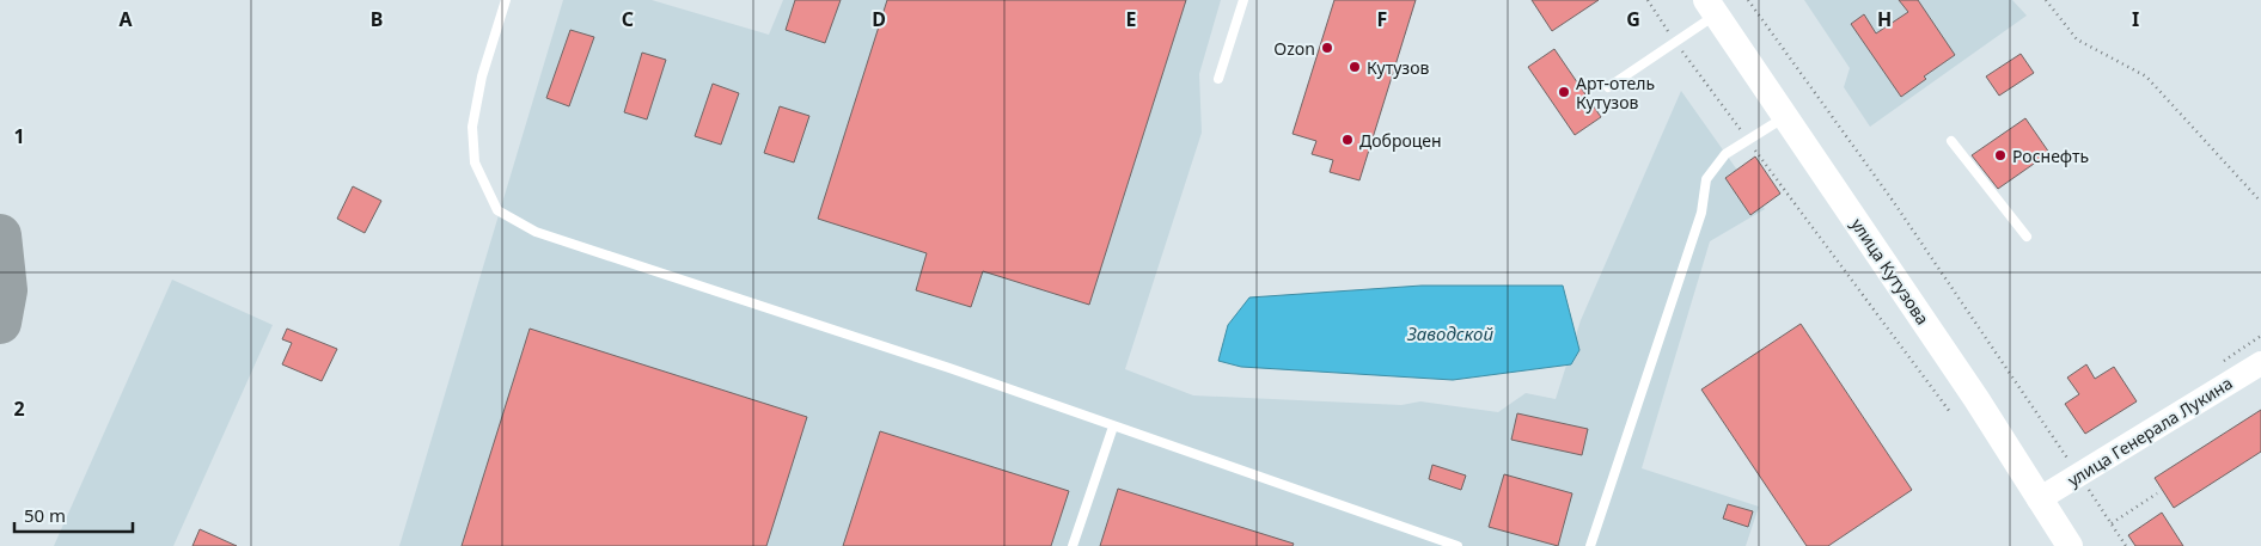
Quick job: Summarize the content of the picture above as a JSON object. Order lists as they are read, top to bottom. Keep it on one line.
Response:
{"streets":{"main road":["улица Кутузова","улица Генерала Лукина"]},"crossings":[["улица Кутузова","улица Генерала Лукина"]],"water":["Заводской"],"places":["Ozon","Кутузов","Арт-отель Кутузов","Доброцен","Роснефть"],"scale_bar":"50 m","grid":{"columns":["A","B","C","D","E","F","G","H","I"],"rows":["1","2"]}}
